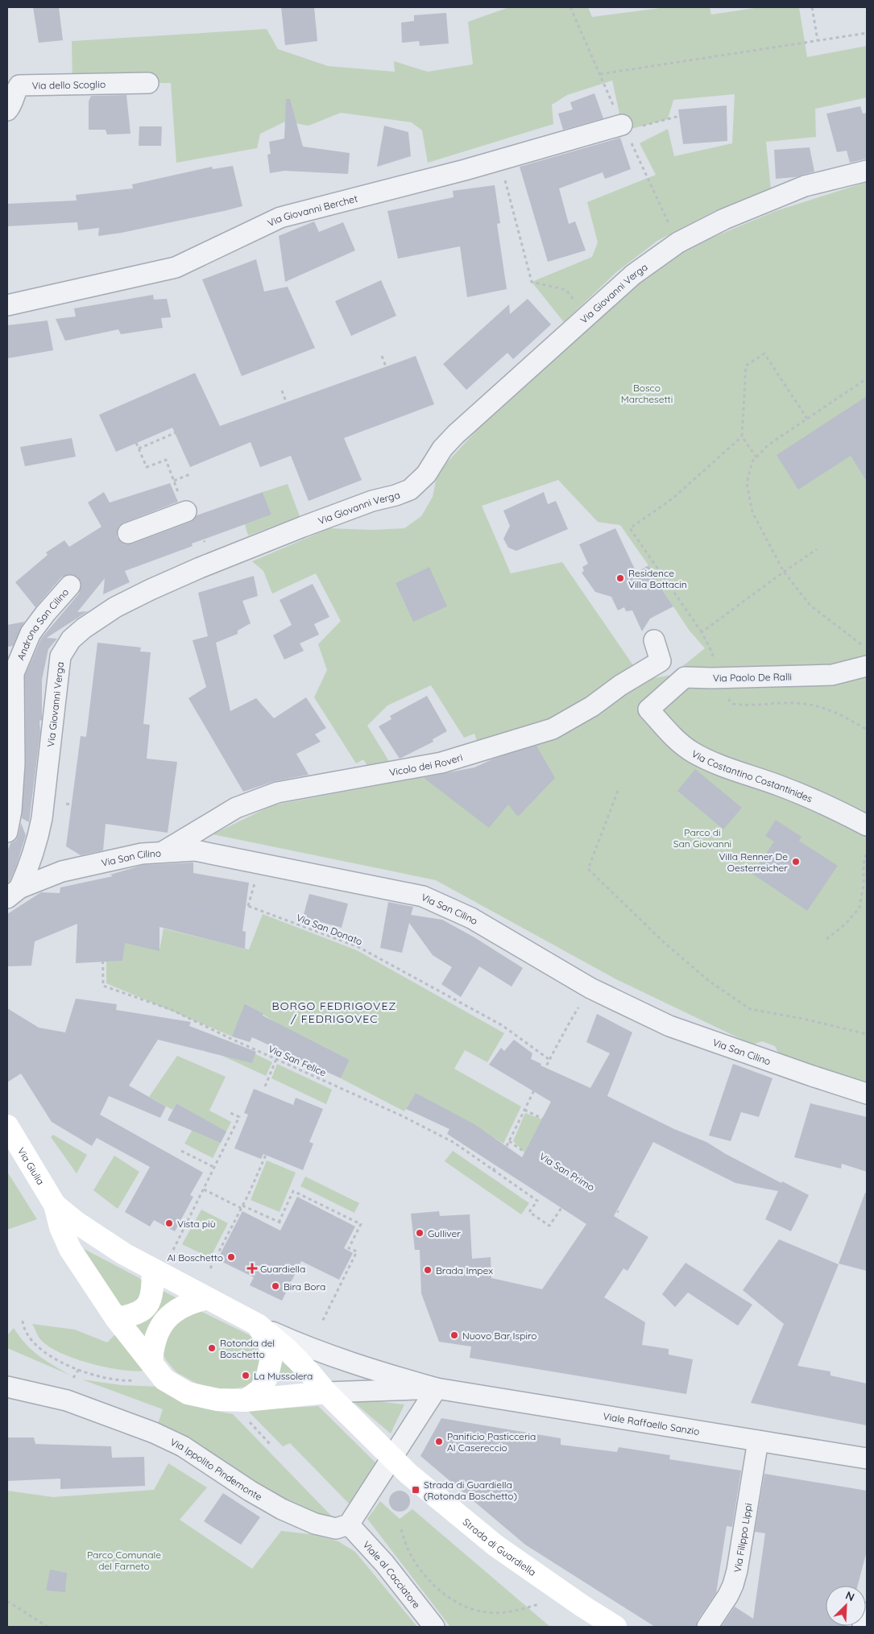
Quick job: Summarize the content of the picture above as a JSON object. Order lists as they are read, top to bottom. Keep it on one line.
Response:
{"streets":{"street":["Via dello Scoglio","Via Giovanni Berchet","Via Giovanni Verga","Androna San Cilino","Via Paolo De Ralli","Vicolo dei Roveri","Via Costantino Costantinides","Via San Cilino","Via Giulia","Viale Raffaello Sanzio","Via Ippolito Pindemonte","Via Filippo Lippi","Strada di Guardiella","Viale al Cacciatore"],"path":["Via San Donato","Via San Felice","Via San Primo"]},"crossings":[["Via Giovanni Verga","Via San Cilino"],["Via Paolo De Ralli","Via Costantino Costantinides"],["Vicolo dei Roveri","Via San Cilino"],["Via San Donato","Via San Felice"],["Viale Raffaello Sanzio","Via Filippo Lippi"],["Via Ippolito Pindemonte","Viale al Cacciatore"]],"districts":["BORGO FEDRIGOVEZ / FEDRIGOVEC"],"parks":["Bosco Marchesetti","Parco di San Giovanni","Parco Comunale del Farneto"],"places":{"other":["Residence Villa Bottacin","Villa Renner De Oesterreicher","Vista più","Gulliver","Al Boschetto","Brada Impex","Bira Bora","Nuovo Bar Ispiro","Rotonda del Boschetto","La Mussolera","Panificio Pasticceria Al Casereccio"],"health":["Guardiella"],"transit":["Strada di Guardiella (Rotonda Boschetto)"]},"north":"top right"}
